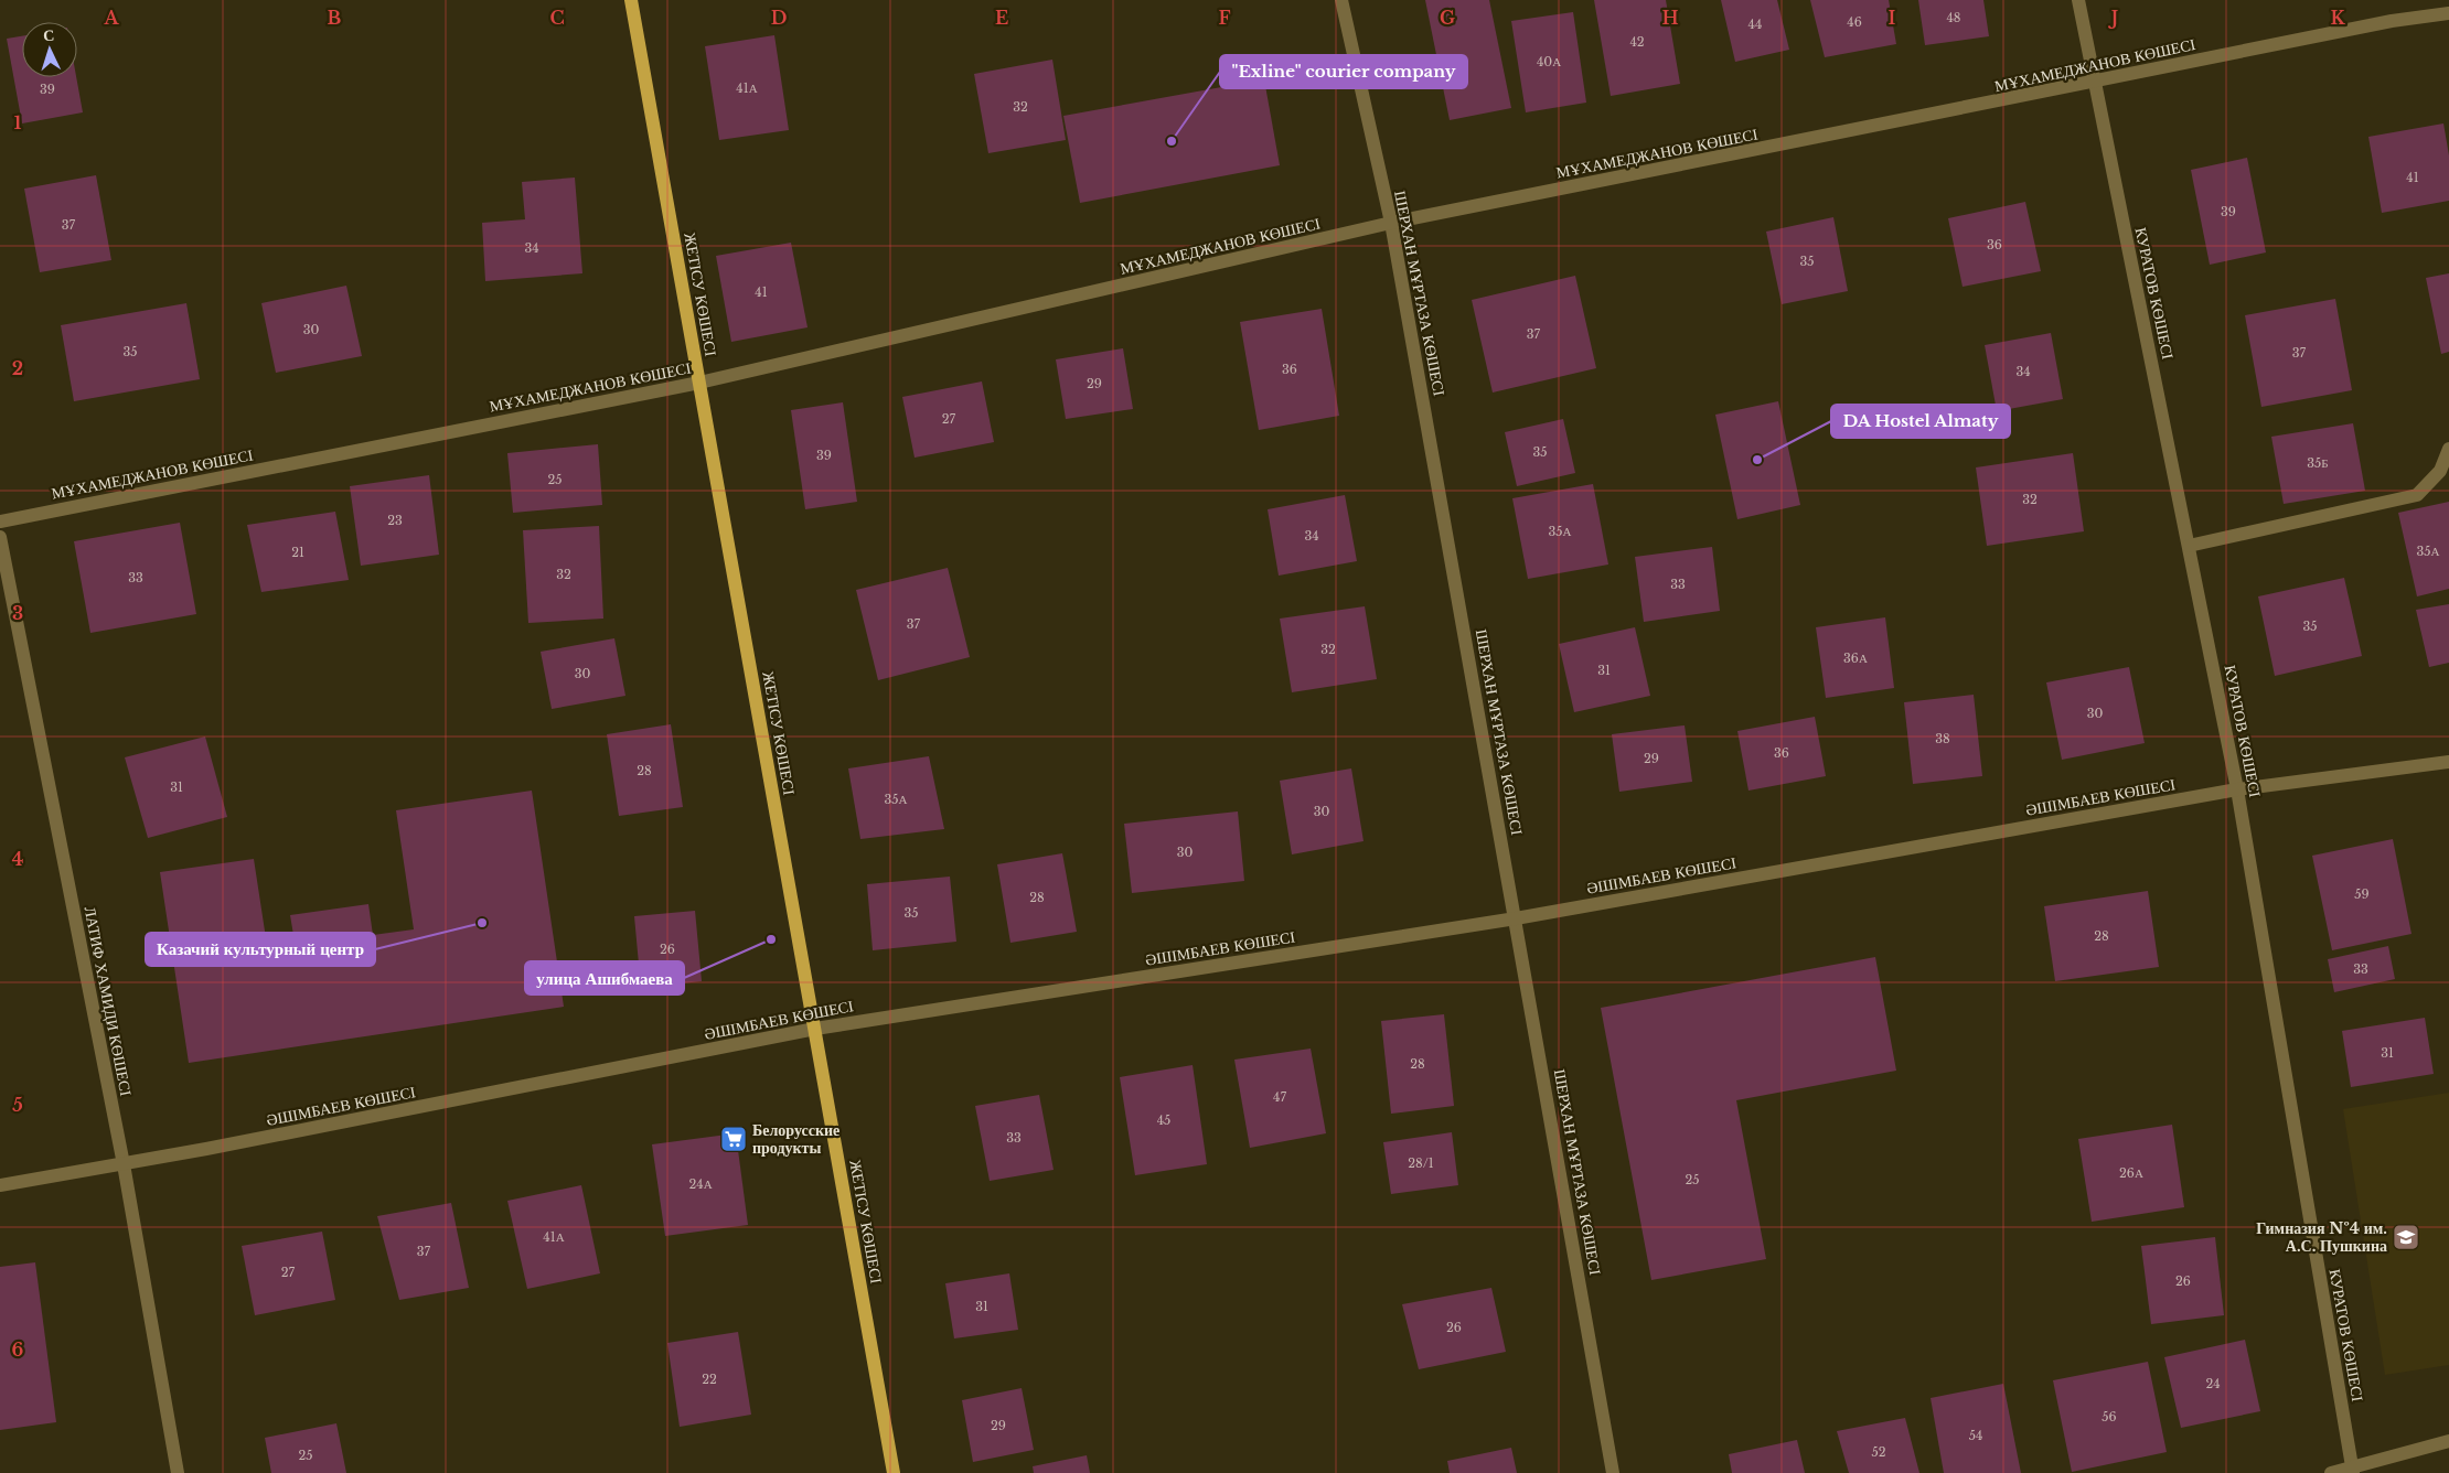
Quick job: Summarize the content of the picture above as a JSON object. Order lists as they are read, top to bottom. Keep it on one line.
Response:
{"streets":{"main road":["ЖЕТІСУ КӨШЕСІ"],"street":["МҰХАМЕДЖАНОВ КӨШЕСІ","ШЕРХАН МҰРТАЗА КӨШЕСІ","КУРАТОВ КӨШЕСІ","ӘШІМБАЕВ КӨШЕСІ","ЛАТИФ ХАМИДИ КӨШЕСІ"]},"crossings":[["МҰХАМЕДЖАНОВ КӨШЕСІ","ШЕРХАН МҰРТАЗА КӨШЕСІ"],["МҰХАМЕДЖАНОВ КӨШЕСІ","КУРАТОВ КӨШЕСІ"],["МҰХАМЕДЖАНОВ КӨШЕСІ","ЖЕТІСУ КӨШЕСІ"],["ШЕРХАН МҰРТАЗА КӨШЕСІ","ӘШІМБАЕВ КӨШЕСІ"],["КУРАТОВ КӨШЕСІ","ӘШІМБАЕВ КӨШЕСІ"],["ЖЕТІСУ КӨШЕСІ","ӘШІМБАЕВ КӨШЕСІ"],["ӘШІМБАЕВ КӨШЕСІ","ЛАТИФ ХАМИДИ КӨШЕСІ"]],"places":{"other":["\"Exline\" courier company","DA Hostel Almaty","Казачий культурный центр","улица Ашибмаева"],"supermarket":["Белорусские продукты"],"school or university":["Гимназия №4 им. А.С. Пушкина"]},"house_numbers":["48","46","44","42","40А","41А","39","32","41","39","37","36","34","35","41","30","37","35","37","36","34","29","27","35","39","35Б","25","32","23","35А","34","35А","21","32","33","33","37","35","32","36А","31","30","30","38","36","29","28","31","35А","30","30","59","28","35","28","26","33","31","28","47","45","33","28/1","26А","25","24А","41А","37","27","26","31","26","22","24","56","29","54","52","25"],"north":"top","grid":{"columns":["A","B","C","D","E","F","G","H","I","J","K"],"rows":["1","2","3","4","5","6"]}}
